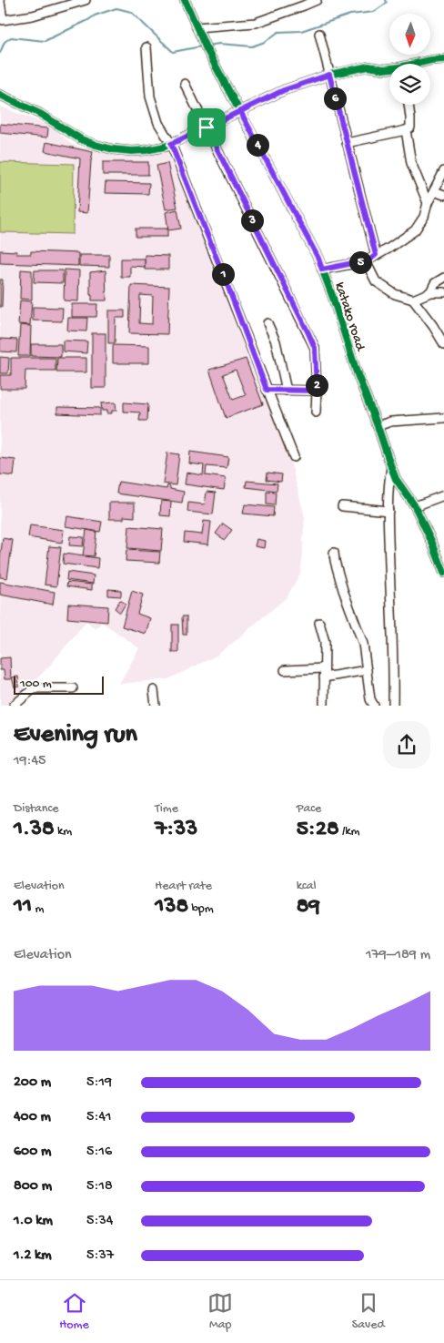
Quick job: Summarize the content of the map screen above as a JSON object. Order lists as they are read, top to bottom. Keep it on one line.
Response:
{"streets":{"street":["katako road"]},"scale_bar":"100 m","north":"bottom","page":{"pins":["6","4","3","5","1","2"],"scale":"100 m","heading":["Evening run","19:45"],"stats":[["Distance","1.38 km"],["Time","7:33"],["Pace","5:28 /km"],["Elevation","11 m"],["Heart rate","138 bpm"],["kcal","89"]],"chart":["Elevation","179–189 m"],"list":[{"name":"200 m","note":"5:19"},{"name":"400 m","note":"5:41"},{"name":"600 m","note":"5:16"},{"name":"800 m","note":"5:18"},{"name":"1.0 km","note":"5:34"},{"name":"1.2 km","note":"5:37"}],"tabs":["Home","Map","Saved"]}}
